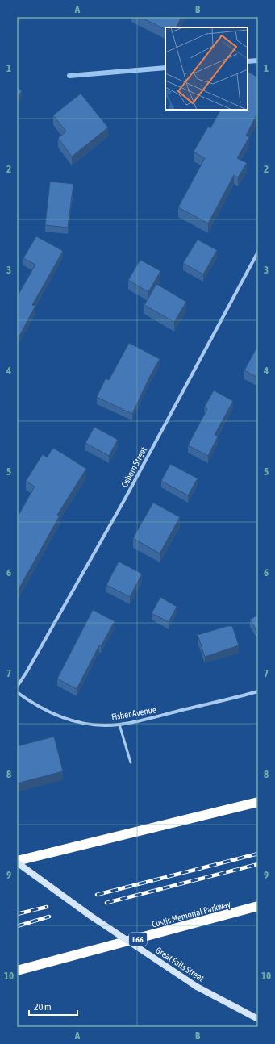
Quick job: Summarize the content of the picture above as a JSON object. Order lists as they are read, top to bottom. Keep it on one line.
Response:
{"streets":{"highway":["Custis Memorial Parkway","I 66"],"main road":["Great Falls Street"],"street":["Osborn Street","Fisher Avenue"]},"scale_bar":"20 m","grid":{"columns":["A","B"],"rows":["1","2","3","4","5","6","7","8","9","10"]}}
